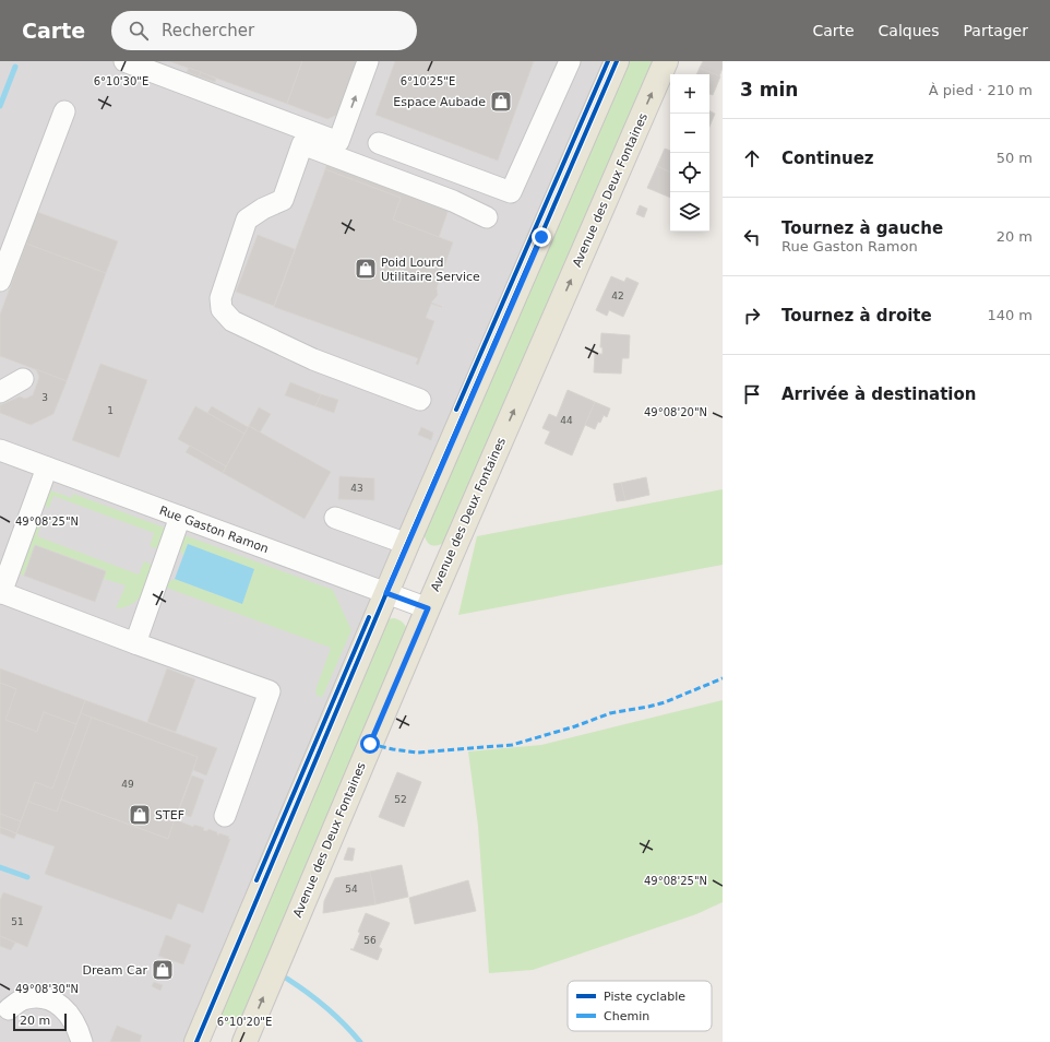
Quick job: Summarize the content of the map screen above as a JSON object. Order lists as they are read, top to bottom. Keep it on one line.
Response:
{"streets":{"main road":["Avenue des Deux Fontaines"],"street":["Rue Gaston Ramon"]},"crossings":[["Avenue des Deux Fontaines","Rue Gaston Ramon"]],"places":{"shop":["Espace Aubade","Poid Lourd Utilitaire Service","STEF","Dream Car"]},"house_numbers":["42","3","1","44","43","49","52","54","51","56"],"legend":["Piste cyclable","Chemin"],"scale_bar":"20 m","page":{"header":"Carte","search":"Rechercher","nav":["Carte","Calques","Partager"],"heading":["3 min","À pied · 210 m"],"map_buttons":["+","−"],"list":[["Continuez","50 m"],["Tournez à gauche","Rue Gaston Ramon","20 m"],["Tournez à droite","140 m"],"Arrivée à destination"],"scale":"20 m"},"coordinates":["6°10'30\"E","6°10'25\"E","49°08'20\"N","49°08'25\"N","49°08'30\"N","6°10'20\"E"]}
